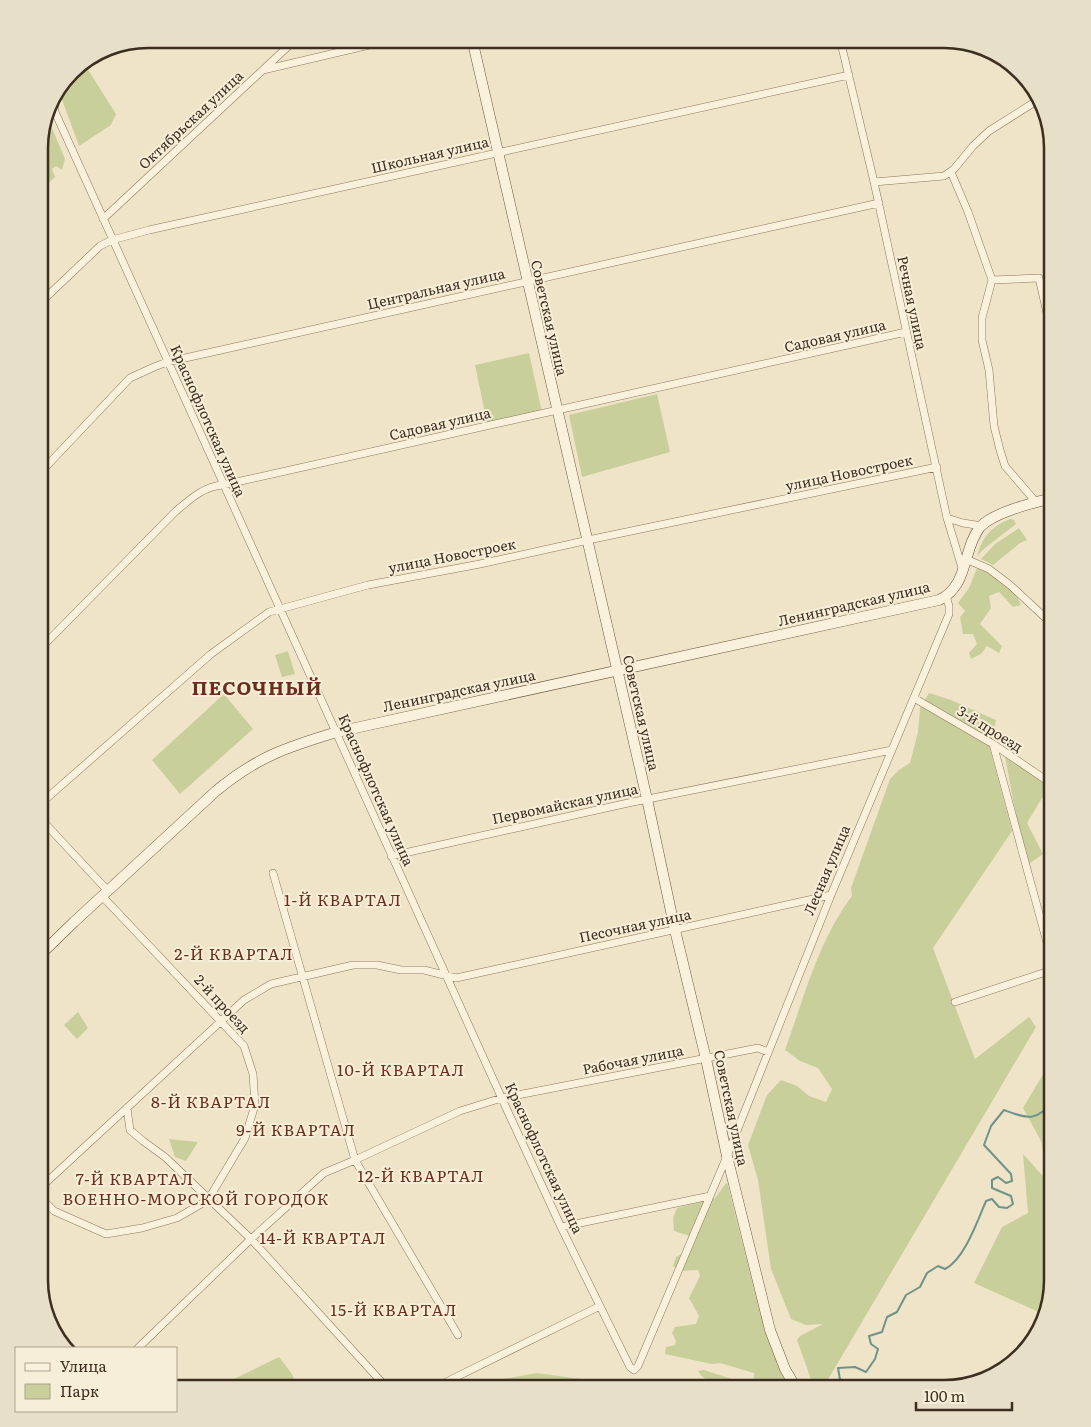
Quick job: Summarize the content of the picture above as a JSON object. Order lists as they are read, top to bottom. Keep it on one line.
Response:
{"streets":{"main road":["Советская улица","Ленинградская улица","Лесная улица"],"street":["Октябрьская улица","Школьная улица","Центральная улица","Речная улица","Садовая улица","Краснофлотская улица","улица Новостроек","3-й проезд","Первомайская улица","Песочная улица","2-й проезд","Рабочая улица"]},"crossings":[["Октябрьская улица","Краснофлотская улица"],["Школьная улица","Речная улица"],["Школьная улица","Советская улица"],["Школьная улица","Краснофлотская улица"],["Центральная улица","Речная улица"],["Центральная улица","Советская улица"],["Центральная улица","Краснофлотская улица"],["Речная улица","Садовая улица"],["Речная улица","улица Новостроек"],["Речная улица","Лесная улица"],["Советская улица","Садовая улица"],["Советская улица","улица Новостроек"],["Советская улица","Ленинградская улица"],["Советская улица","Первомайская улица"],["Советская улица","Лесная улица"],["Советская улица","Песочная улица"],["Советская улица","Рабочая улица"],["Садовая улица","Краснофлотская улица"],["Краснофлотская улица","улица Новостроек"],["Краснофлотская улица","Ленинградская улица"],["Краснофлотская улица","Первомайская улица"],["Краснофлотская улица","Лесная улица"],["Краснофлотская улица","Песочная улица"],["Краснофлотская улица","Рабочая улица"],["Ленинградская улица","Лесная улица"],["Ленинградская улица","2-й проезд"],["3-й проезд","Лесная улица"],["Первомайская улица","Лесная улица"],["Лесная улица","Песочная улица"],["Лесная улица","Рабочая улица"],["Песочная улица","2-й проезд"]],"districts":["ПЕСОЧНЫЙ","1-Й КВАРТАЛ","2-Й КВАРТАЛ","10-Й КВАРТАЛ","8-Й КВАРТАЛ","9-Й КВАРТАЛ","12-Й КВАРТАЛ","7-Й КВАРТАЛ","ВОЕННО-МОРСКОЙ ГОРОДОК","14-Й КВАРТАЛ","15-Й КВАРТАЛ"],"legend":["Улица","Парк"],"scale_bar":"100 m"}
